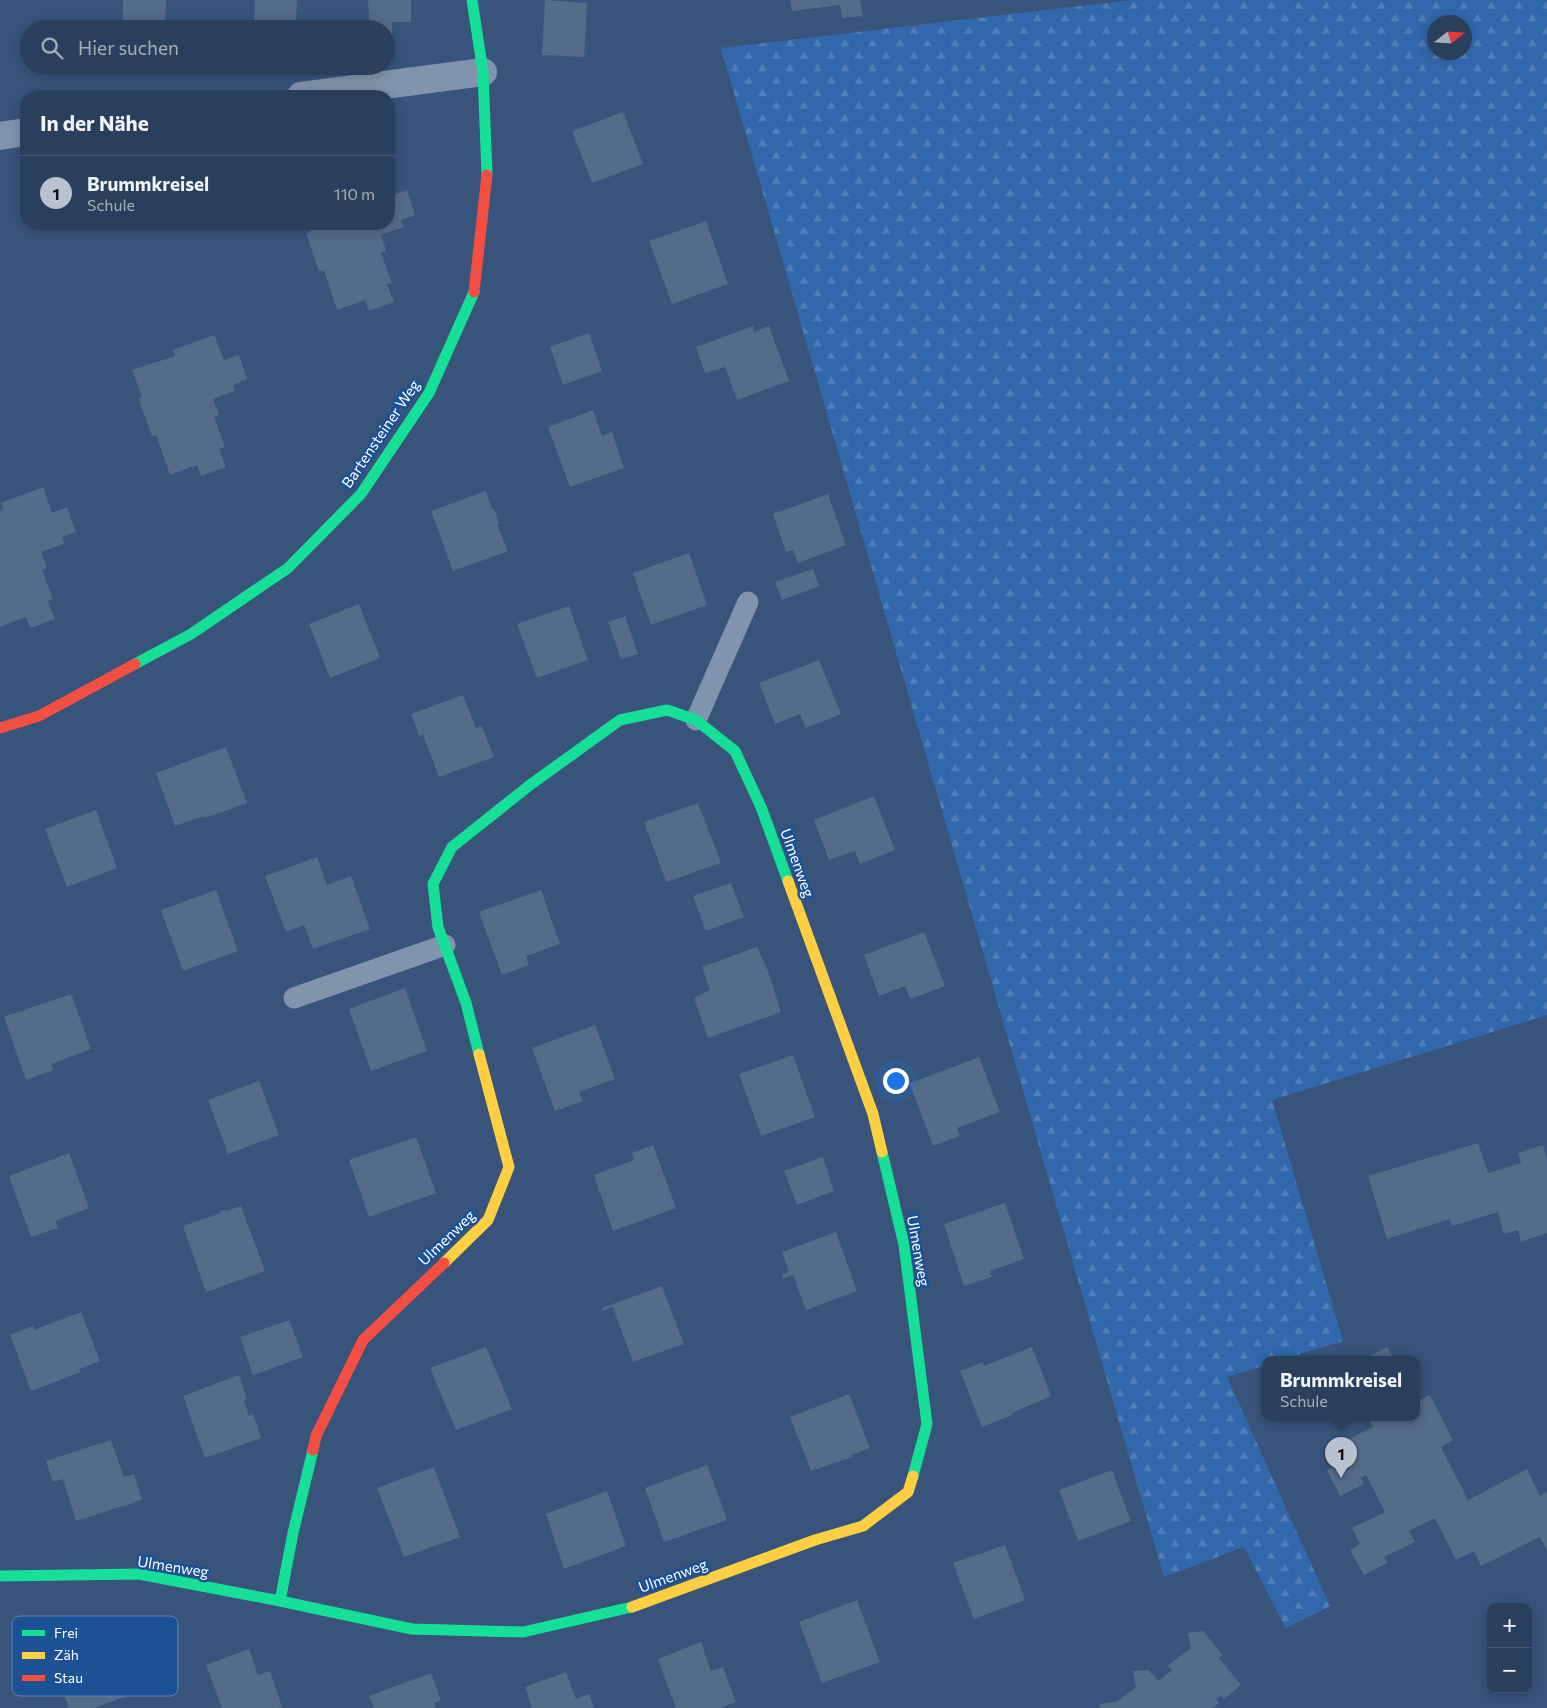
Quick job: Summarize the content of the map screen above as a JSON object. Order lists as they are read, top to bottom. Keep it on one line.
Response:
{"streets":{"street":["Bartensteiner Weg","Ulmenweg"]},"legend":["Frei","Zäh","Stau"],"north":"right","page":{"search":"Hier suchen","heading":"In der Nähe","list":[{"mark":"1","name":"Brummkreisel","note":"Schule","value":"110 m"}],"popup":["Brummkreisel","Schule"],"pins":"1","map_buttons":["+","−"]}}
